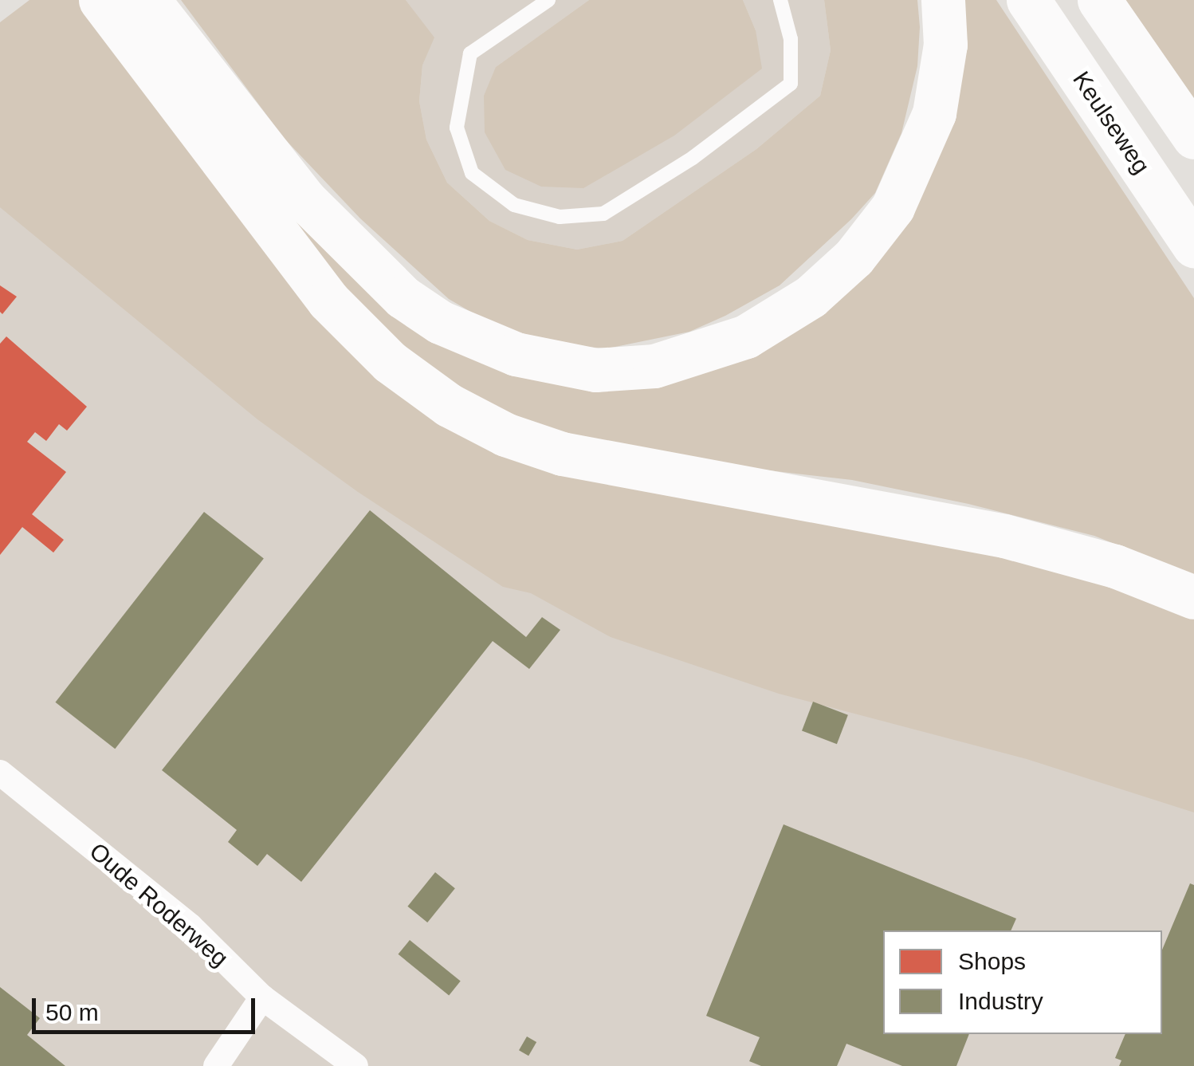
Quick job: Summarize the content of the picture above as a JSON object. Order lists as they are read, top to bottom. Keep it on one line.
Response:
{"streets":{"highway":["Keulseweg"],"street":["Oude Roderweg"]},"legend":["Shops","Industry"],"scale_bar":"50 m"}
